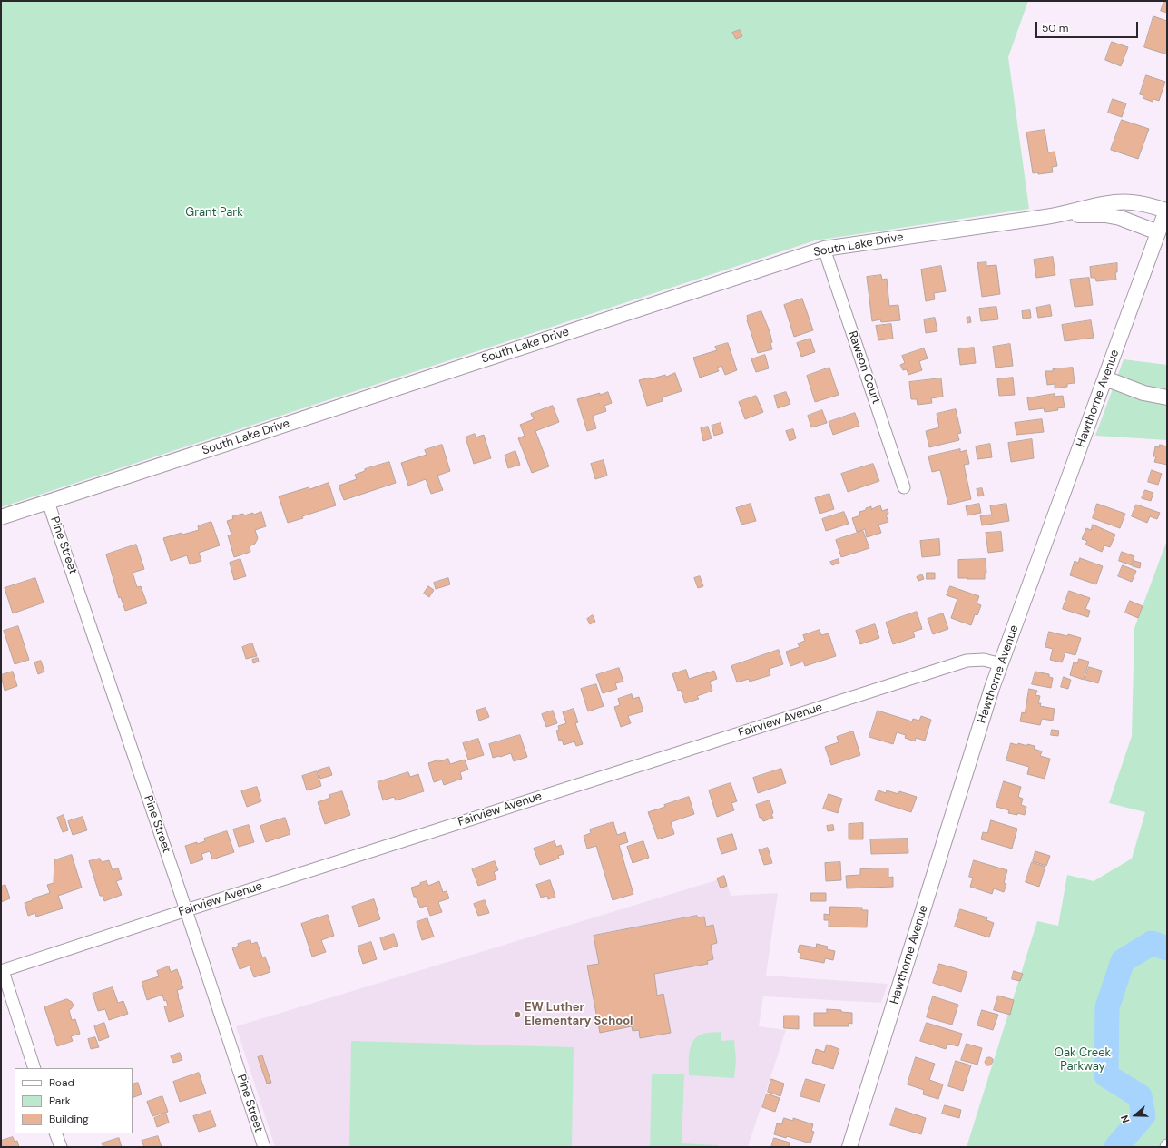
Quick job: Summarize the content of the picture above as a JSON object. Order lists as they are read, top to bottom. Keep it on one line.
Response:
{"streets":{"street":["South Lake Drive","Rawson Court","Hawthorne Avenue","Pine Street","Fairview Avenue"]},"crossings":[["South Lake Drive","Rawson Court"],["South Lake Drive","Hawthorne Avenue"],["South Lake Drive","Pine Street"],["Hawthorne Avenue","Fairview Avenue"],["Pine Street","Fairview Avenue"]],"parks":["Grant Park","Oak Creek Parkway"],"places":["EW Luther Elementary School"],"legend":["Road","Park","Building"],"scale_bar":"50 m","north":"left"}
